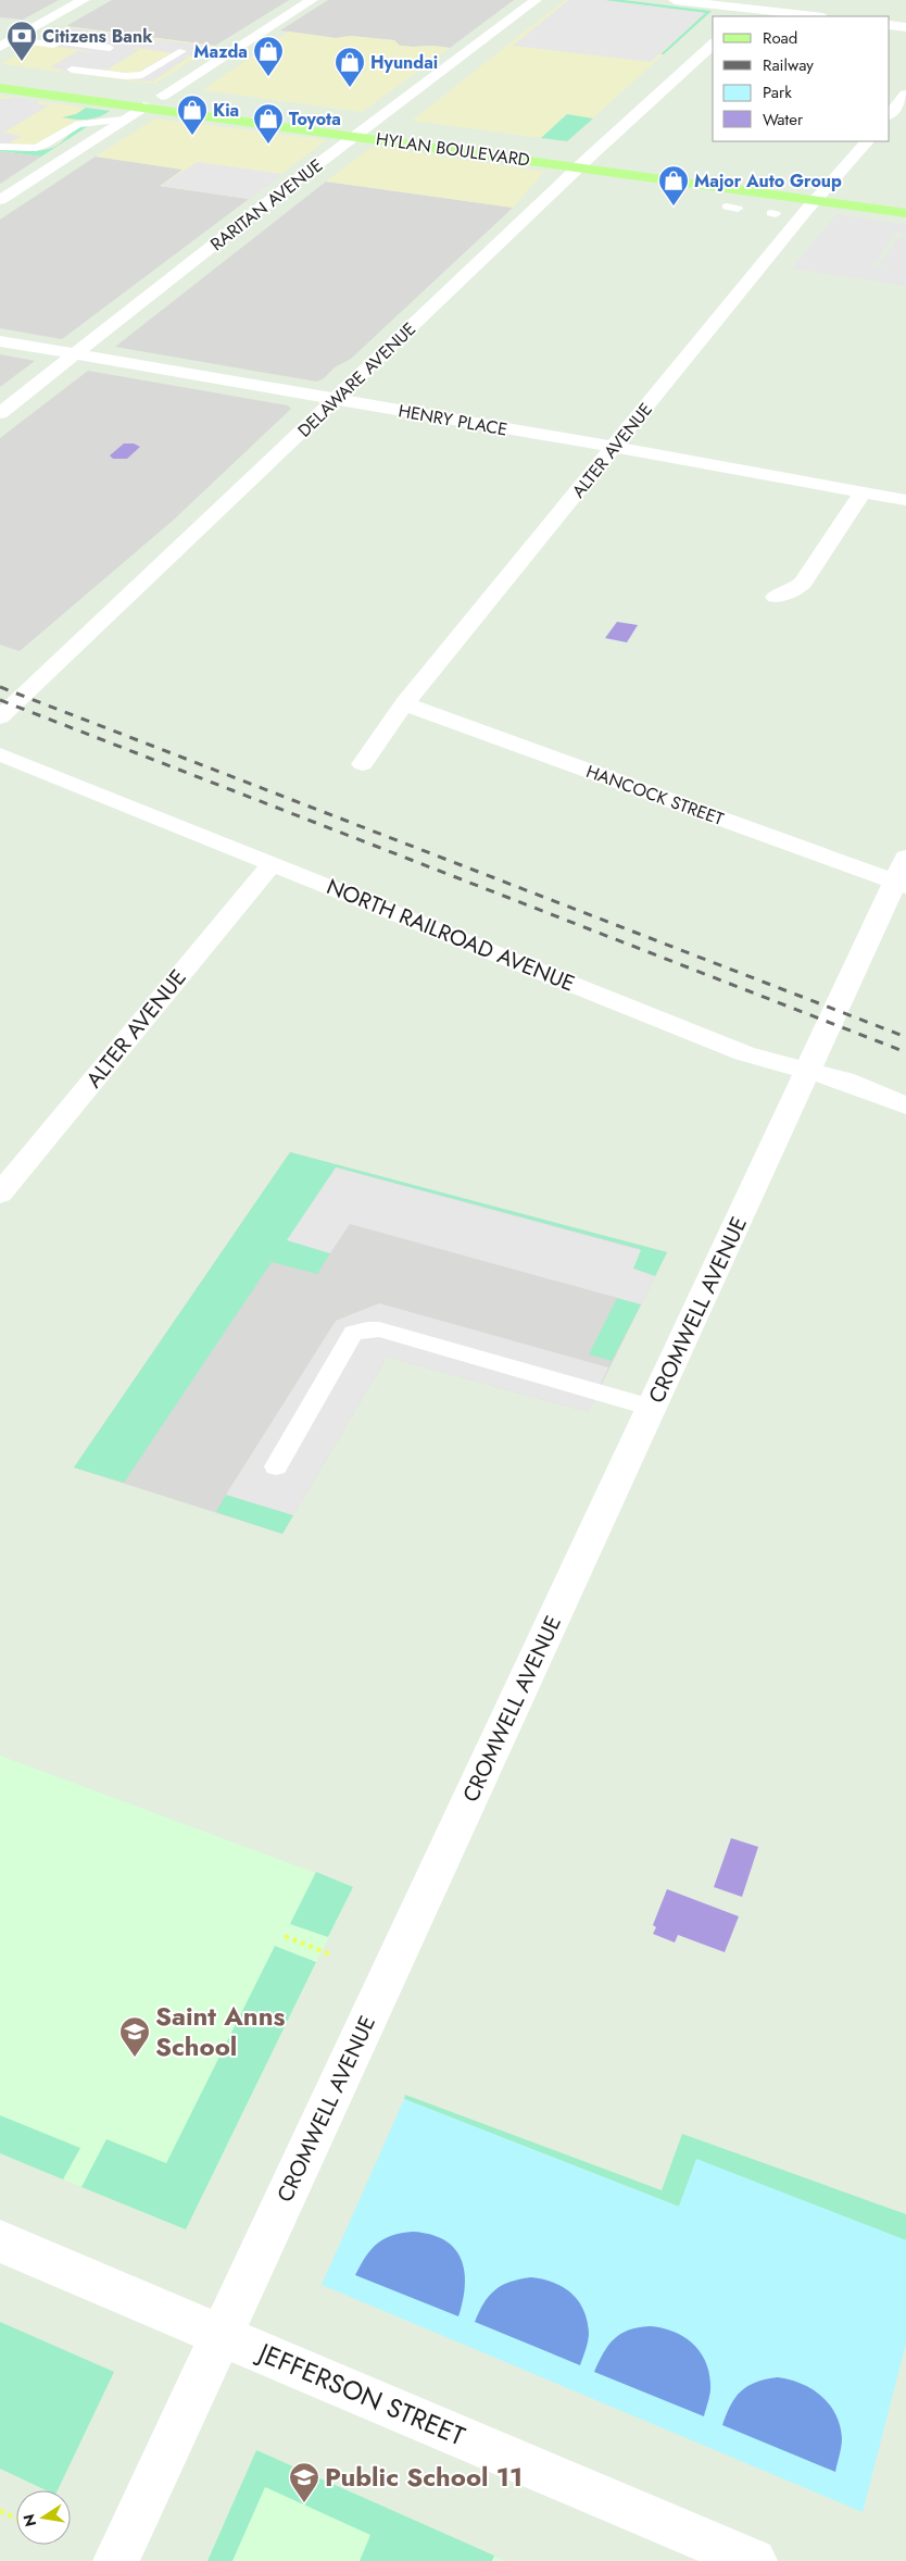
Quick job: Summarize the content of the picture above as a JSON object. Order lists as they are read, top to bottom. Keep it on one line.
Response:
{"streets":{"main road":["HYLAN BOULEVARD"],"street":["RARITAN AVENUE","DELAWARE AVENUE","HENRY PLACE","ALTER AVENUE","HANCOCK STREET","NORTH RAILROAD AVENUE","CROMWELL AVENUE","JEFFERSON STREET"]},"crossings":[["HYLAN BOULEVARD","RARITAN AVENUE"],["HYLAN BOULEVARD","DELAWARE AVENUE"],["HYLAN BOULEVARD","ALTER AVENUE"],["RARITAN AVENUE","HENRY PLACE"],["DELAWARE AVENUE","HENRY PLACE"],["HENRY PLACE","ALTER AVENUE"],["ALTER AVENUE","HANCOCK STREET"],["ALTER AVENUE","NORTH RAILROAD AVENUE"],["HANCOCK STREET","CROMWELL AVENUE"],["NORTH RAILROAD AVENUE","CROMWELL AVENUE"],["CROMWELL AVENUE","JEFFERSON STREET"]],"places":{"bank":["Citizens Bank"],"shop":["Mazda","Hyundai","Kia","Toyota","Major Auto Group"],"school or university":["Saint Anns School","Public School 11"]},"legend":["Road","Railway","Park","Water"],"north":"left"}
